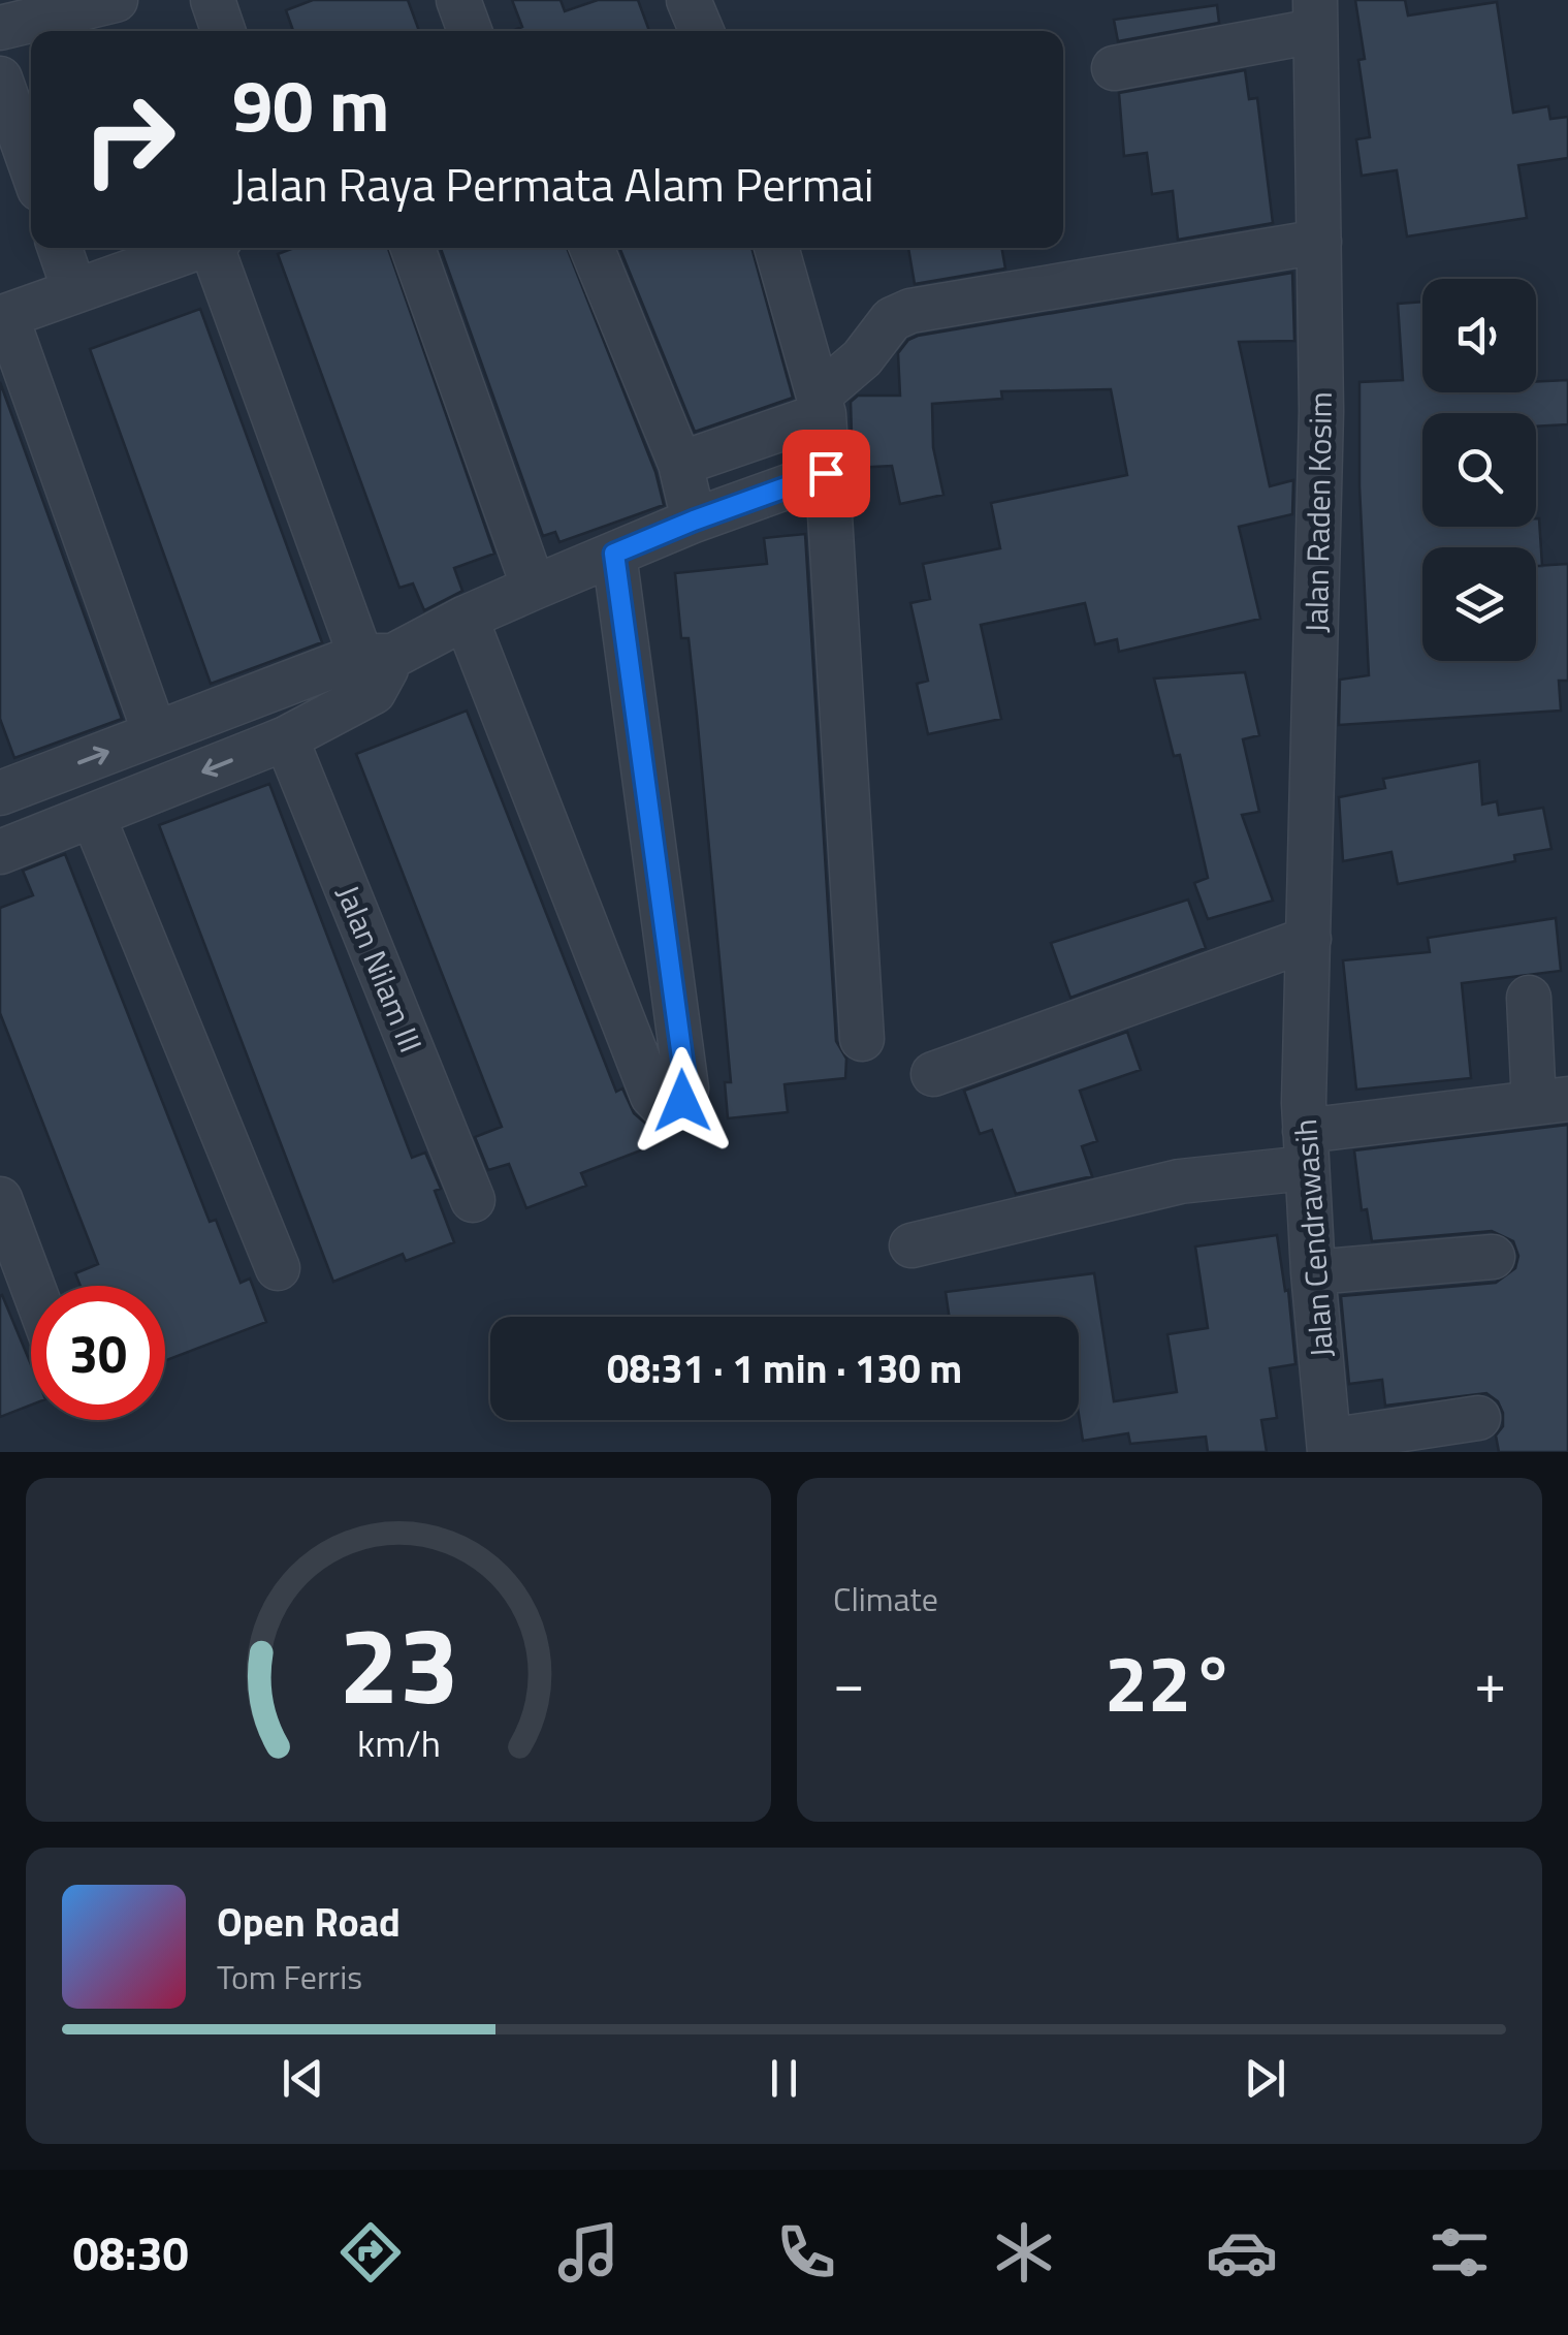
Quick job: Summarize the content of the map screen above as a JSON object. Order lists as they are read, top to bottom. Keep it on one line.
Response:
{"streets":{"street":["Jalan Raden Kosim","Jalan Nilam III","Jalan Cendrawasih"]},"crossings":[["Jalan Raden Kosim","Jalan Cendrawasih"]],"page":{"turn":["90 m","Jalan Raya Permata Alam Permai"],"limit":"30","trip":"08:31 · 1 min · 130 m","tile":"Climate","heat":["−","22°","+"],"song":["Open Road","Tom Ferris"],"tabs":"08:30","gauge":["23","km/h"]}}
